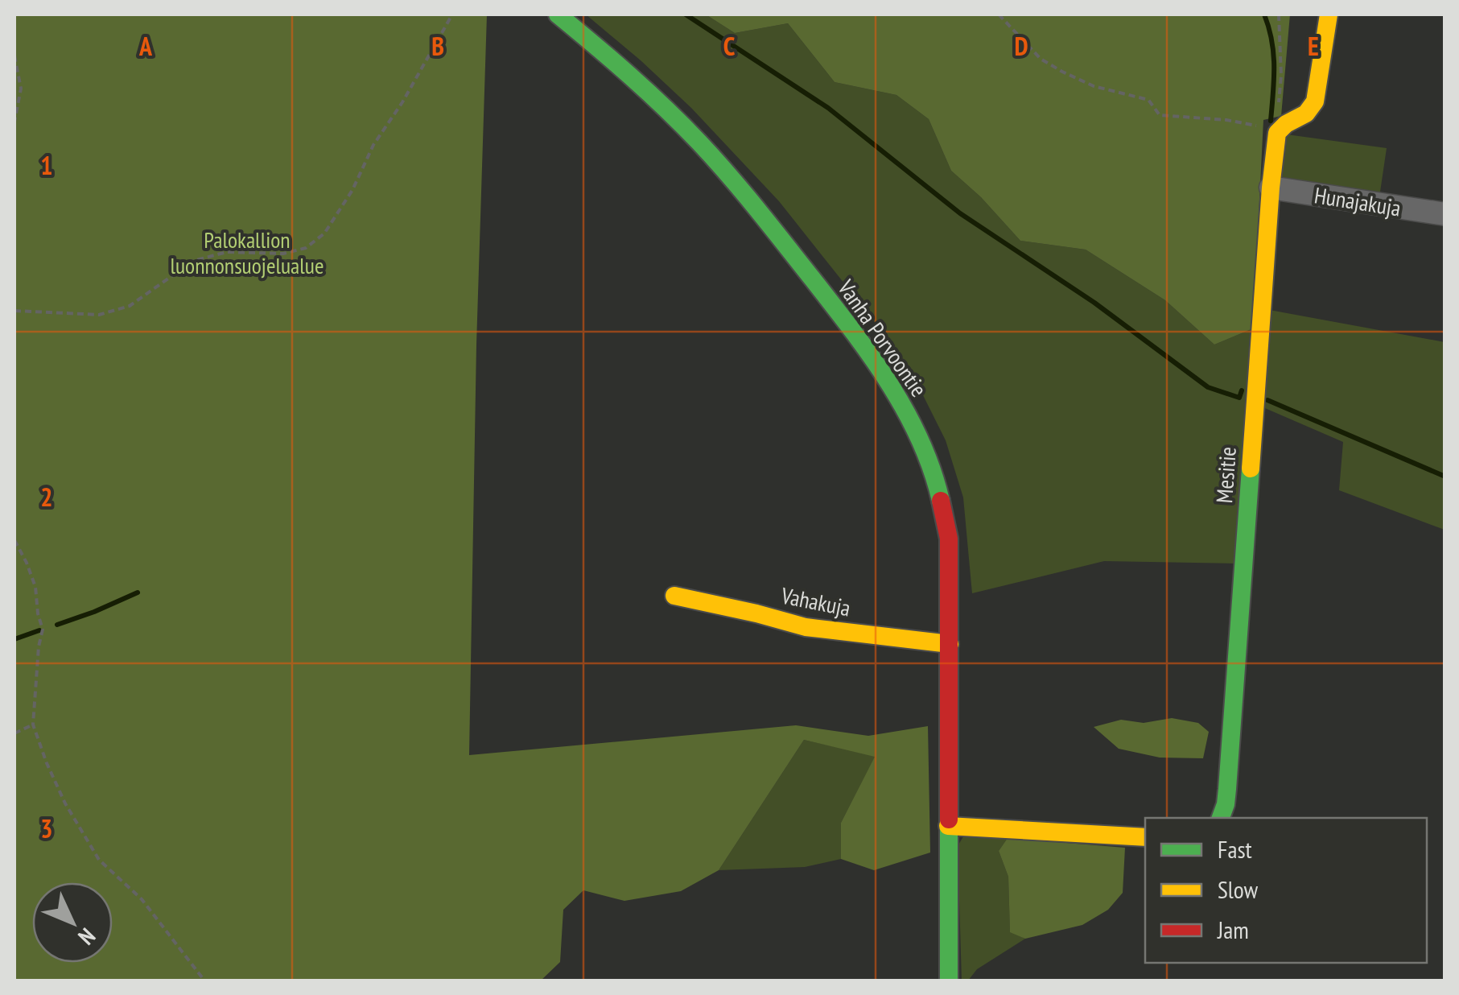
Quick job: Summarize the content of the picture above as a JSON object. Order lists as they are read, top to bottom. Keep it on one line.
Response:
{"streets":{"street":["Hunajakuja","Vanha Porvoontie","Mesitie","Vahakuja"]},"crossings":[["Hunajakuja","Mesitie"],["Vanha Porvoontie","Vahakuja"]],"parks":["Palokallion luonnonsuojelualue"],"legend":["Fast","Slow","Jam"],"north":"bottom right","grid":{"columns":["A","B","C","D","E"],"rows":["1","2","3"]}}
